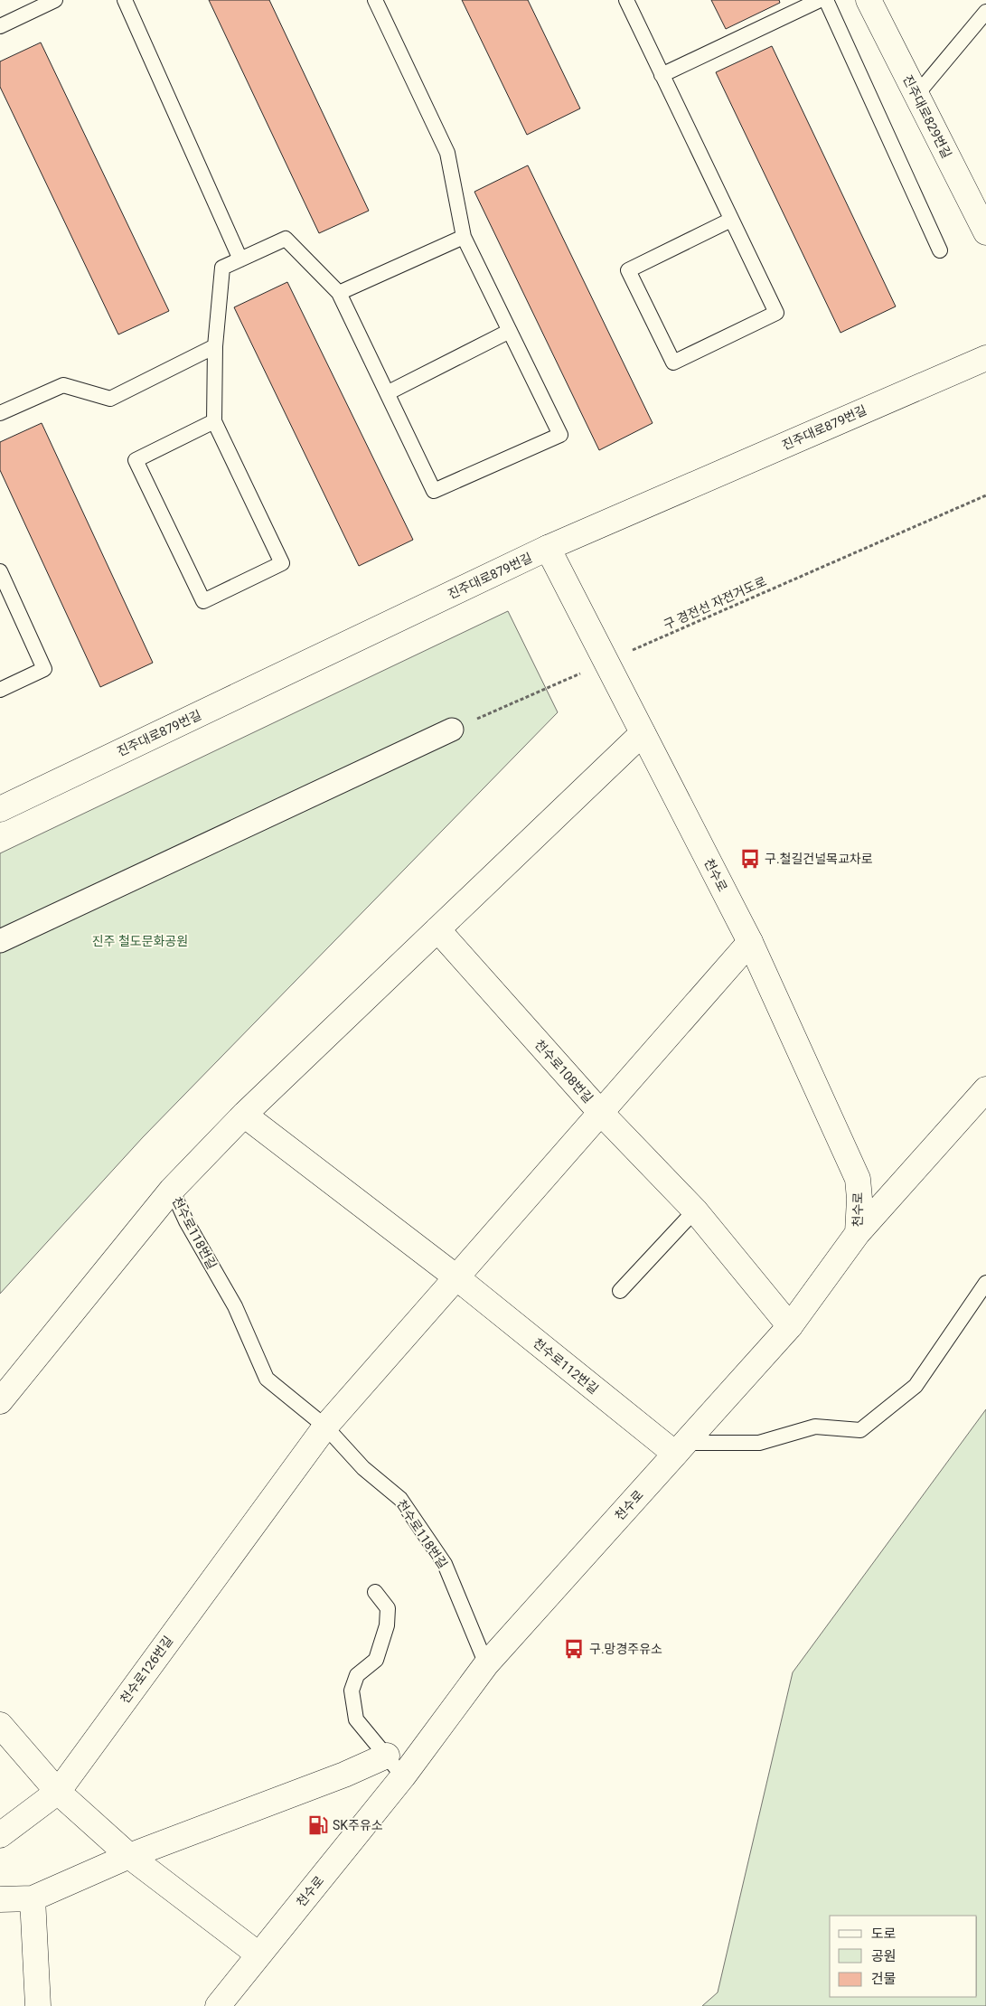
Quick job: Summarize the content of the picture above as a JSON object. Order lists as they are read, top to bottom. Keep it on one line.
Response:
{"streets":{"street":["진주대로829번길","진주대로879번길","천수로","천수로108번길","천수로118번길","천수로112번길","천수로126번길"],"path":["구 경전선 자전거도로"]},"crossings":[["진주대로879번길","천수로"],["구 경전선 자전거도로","천수로"],["천수로","천수로108번길"],["천수로","천수로118번길"],["천수로","천수로112번길"],["천수로118번길","천수로126번길"]],"parks":["진주 철도문화공원"],"places":{"bus stop":["구.철길건널목교차로","구.망경주유소"],"fuel station":["SK주유소"]},"legend":["도로","공원","건물"]}
